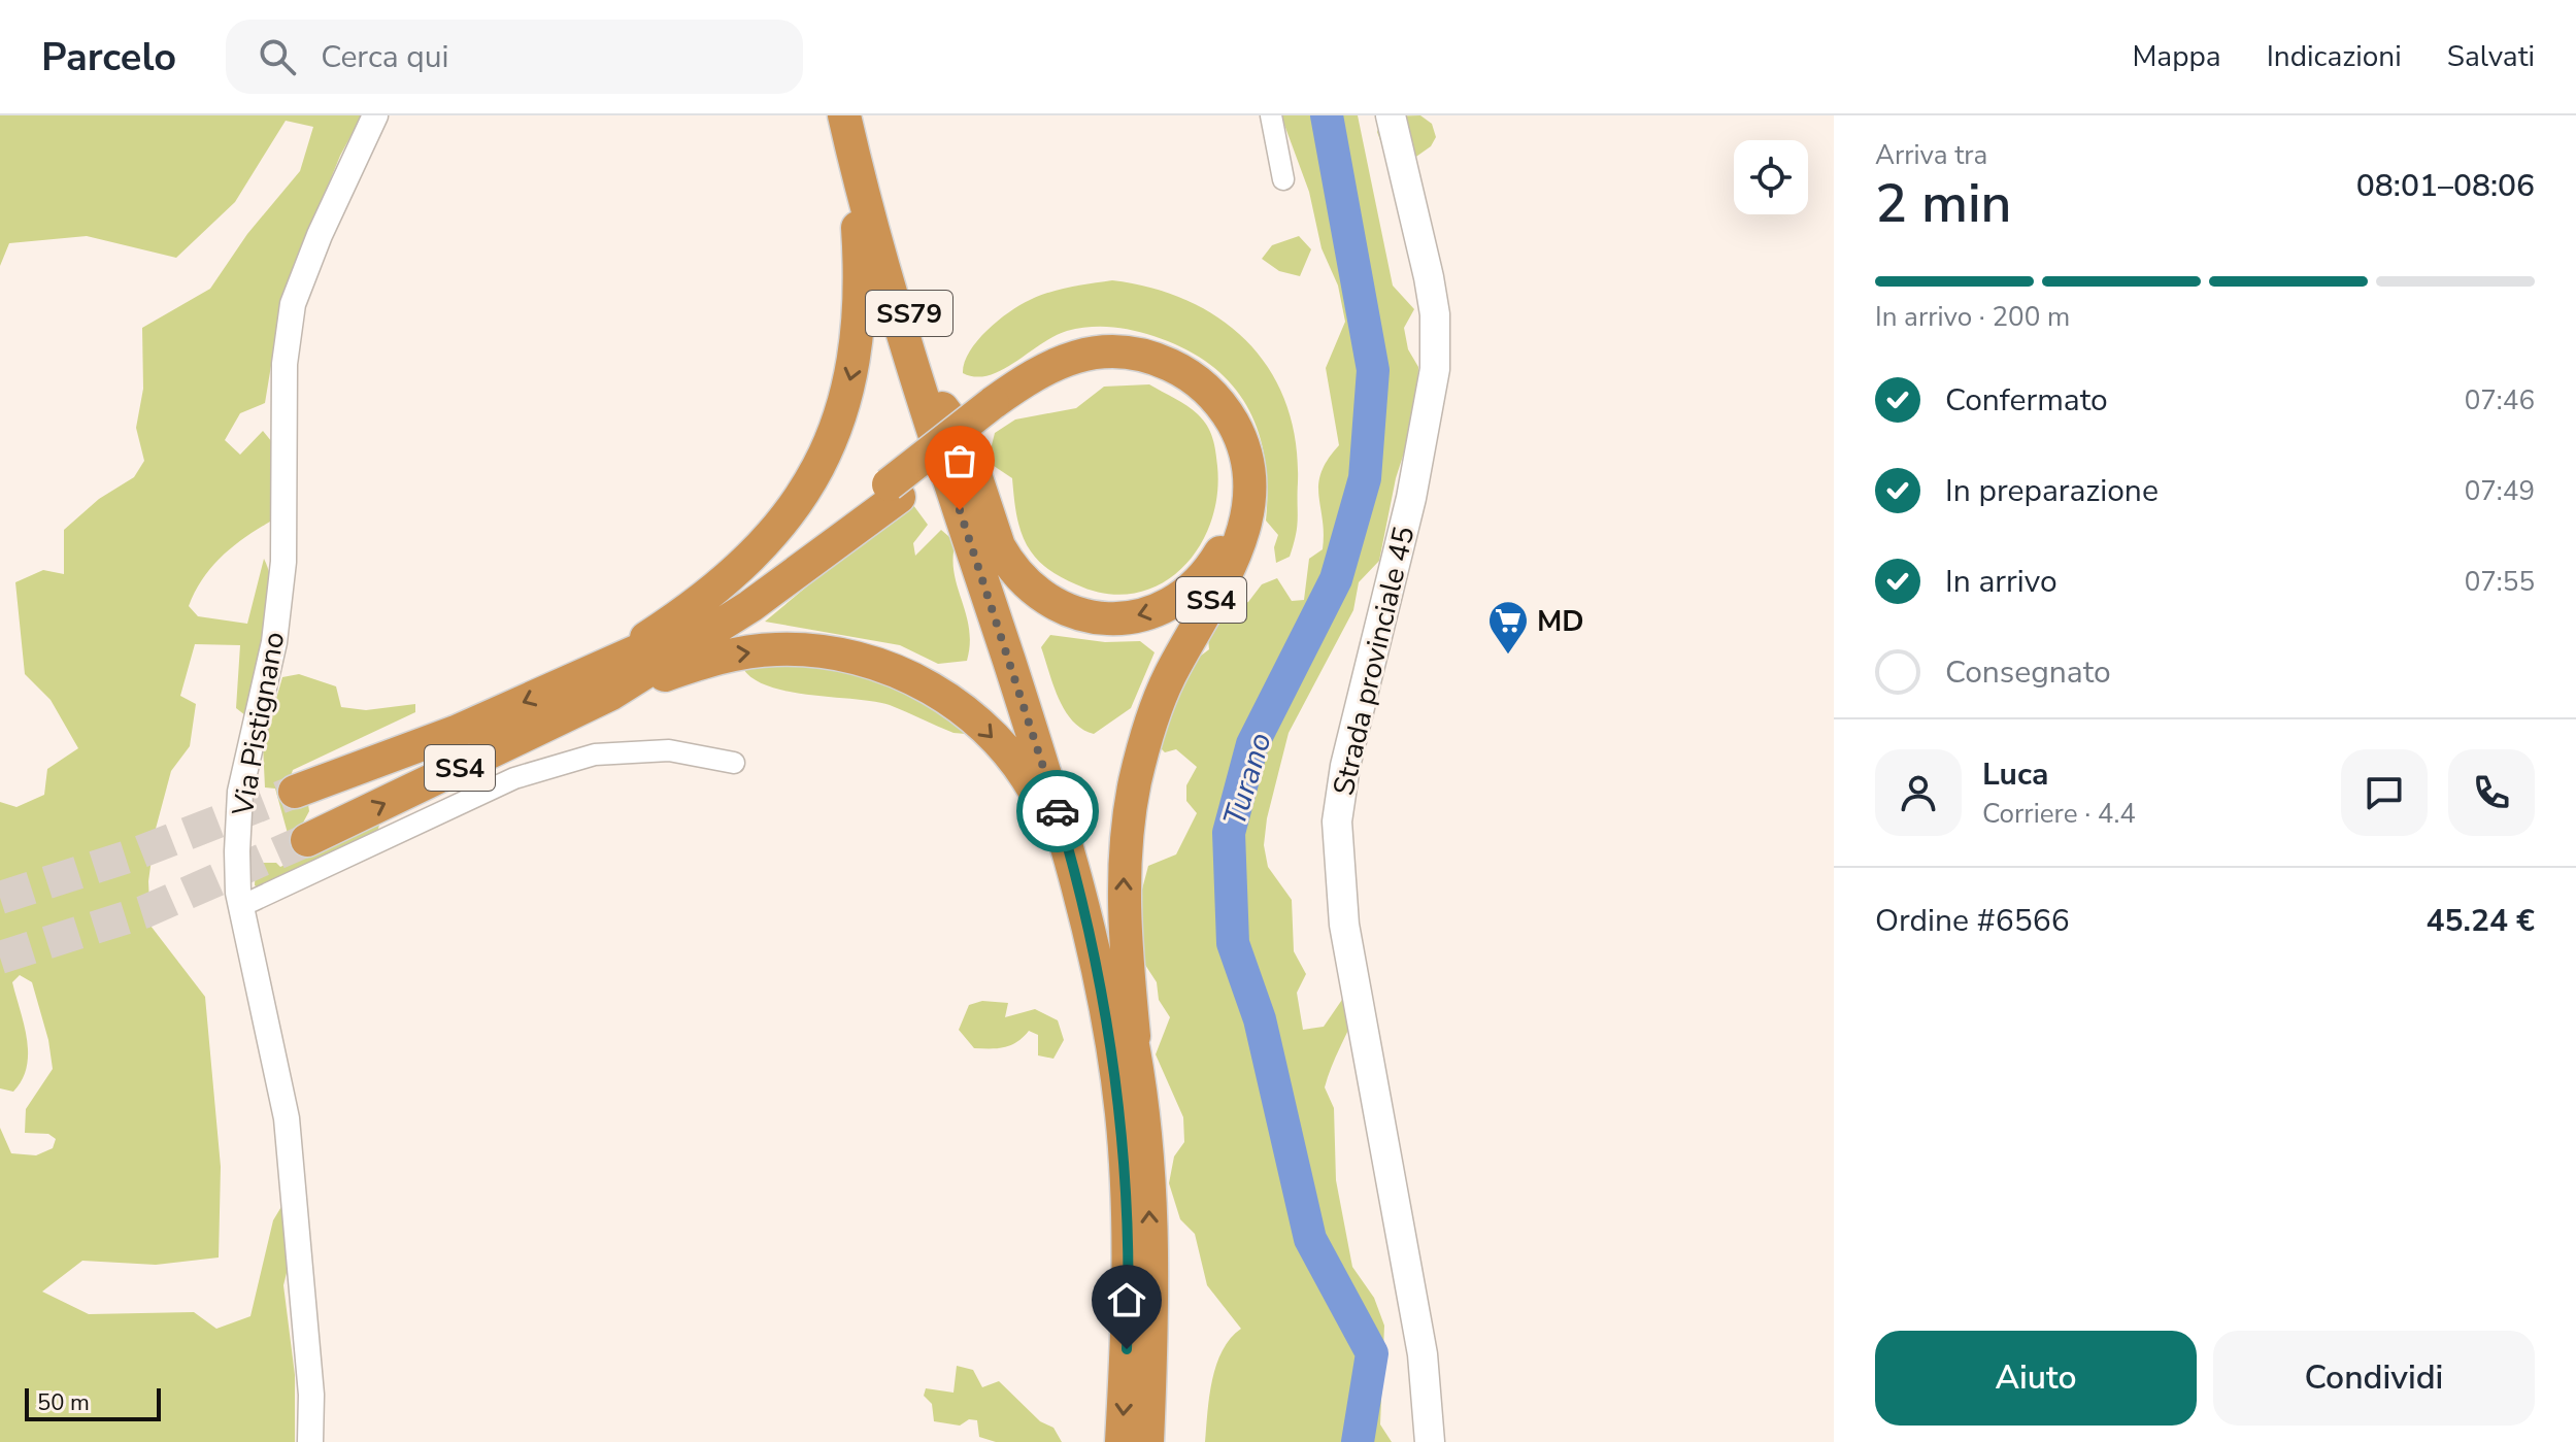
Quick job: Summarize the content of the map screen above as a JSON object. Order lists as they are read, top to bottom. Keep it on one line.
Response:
{"streets":{"highway":["SS79","SS4"],"main road":["Strada provinciale 45"],"street":["Via Pistignano"]},"crossings":[["SS79","SS4"]],"water":["Turano"],"places":{"supermarket":["MD"]},"scale_bar":"50 m","page":{"header":"Parcelo","search":"Cerca qui","nav":["Mappa","Indicazioni","Salvati"],"heading":["2 min","Arriva tra","08:01–08:06"],"panel":["Luca","Corriere · 4.4","Ordine #6566","45.24 €"],"bar":"In arrivo · 200 m","list":[["Confermato","07:46"],["In preparazione","07:49"],["In arrivo","07:55"],"Consegnato"],"buttons":["Aiuto","Condividi"],"scale":"50 m"}}
